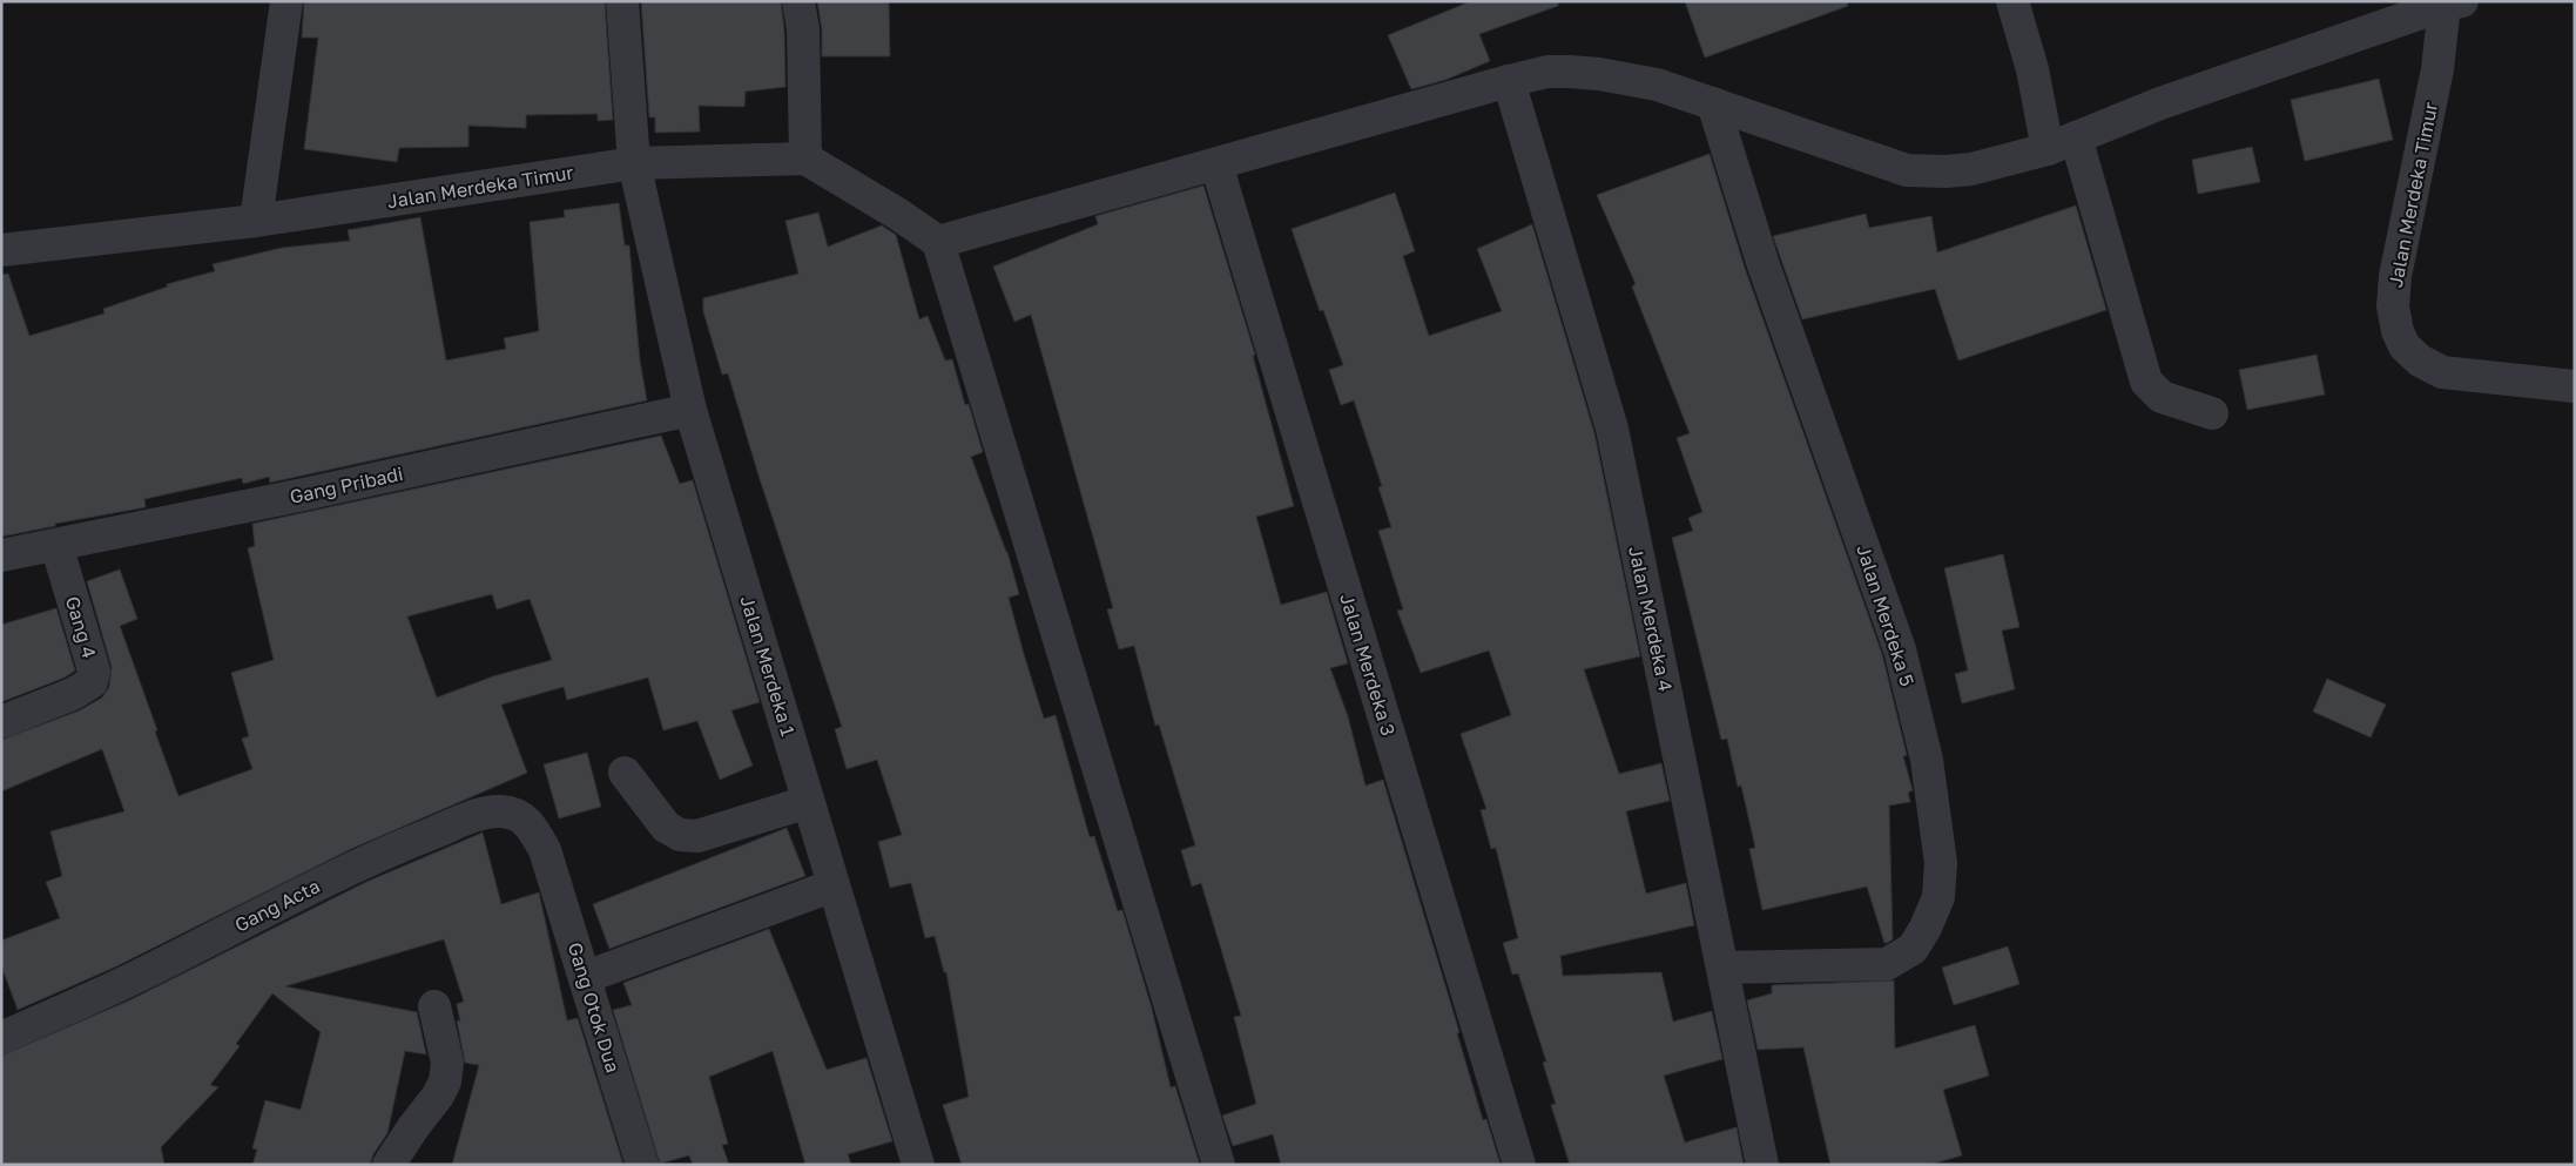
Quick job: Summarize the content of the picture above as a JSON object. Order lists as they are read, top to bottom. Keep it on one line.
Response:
{"streets":{"street":["Jalan Merdeka Timur","Gang Pribadi","Jalan Merdeka 5","Jalan Merdeka 4","Gang 4","Jalan Merdeka 3","Jalan Merdeka 1","Gang Acta","Gang Otok Dua"]},"crossings":[["Jalan Merdeka Timur","Jalan Merdeka 1"],["Gang Pribadi","Gang 4"],["Gang Pribadi","Jalan Merdeka 1"],["Jalan Merdeka 5","Jalan Merdeka 4"],["Gang Acta","Gang Otok Dua"]]}
